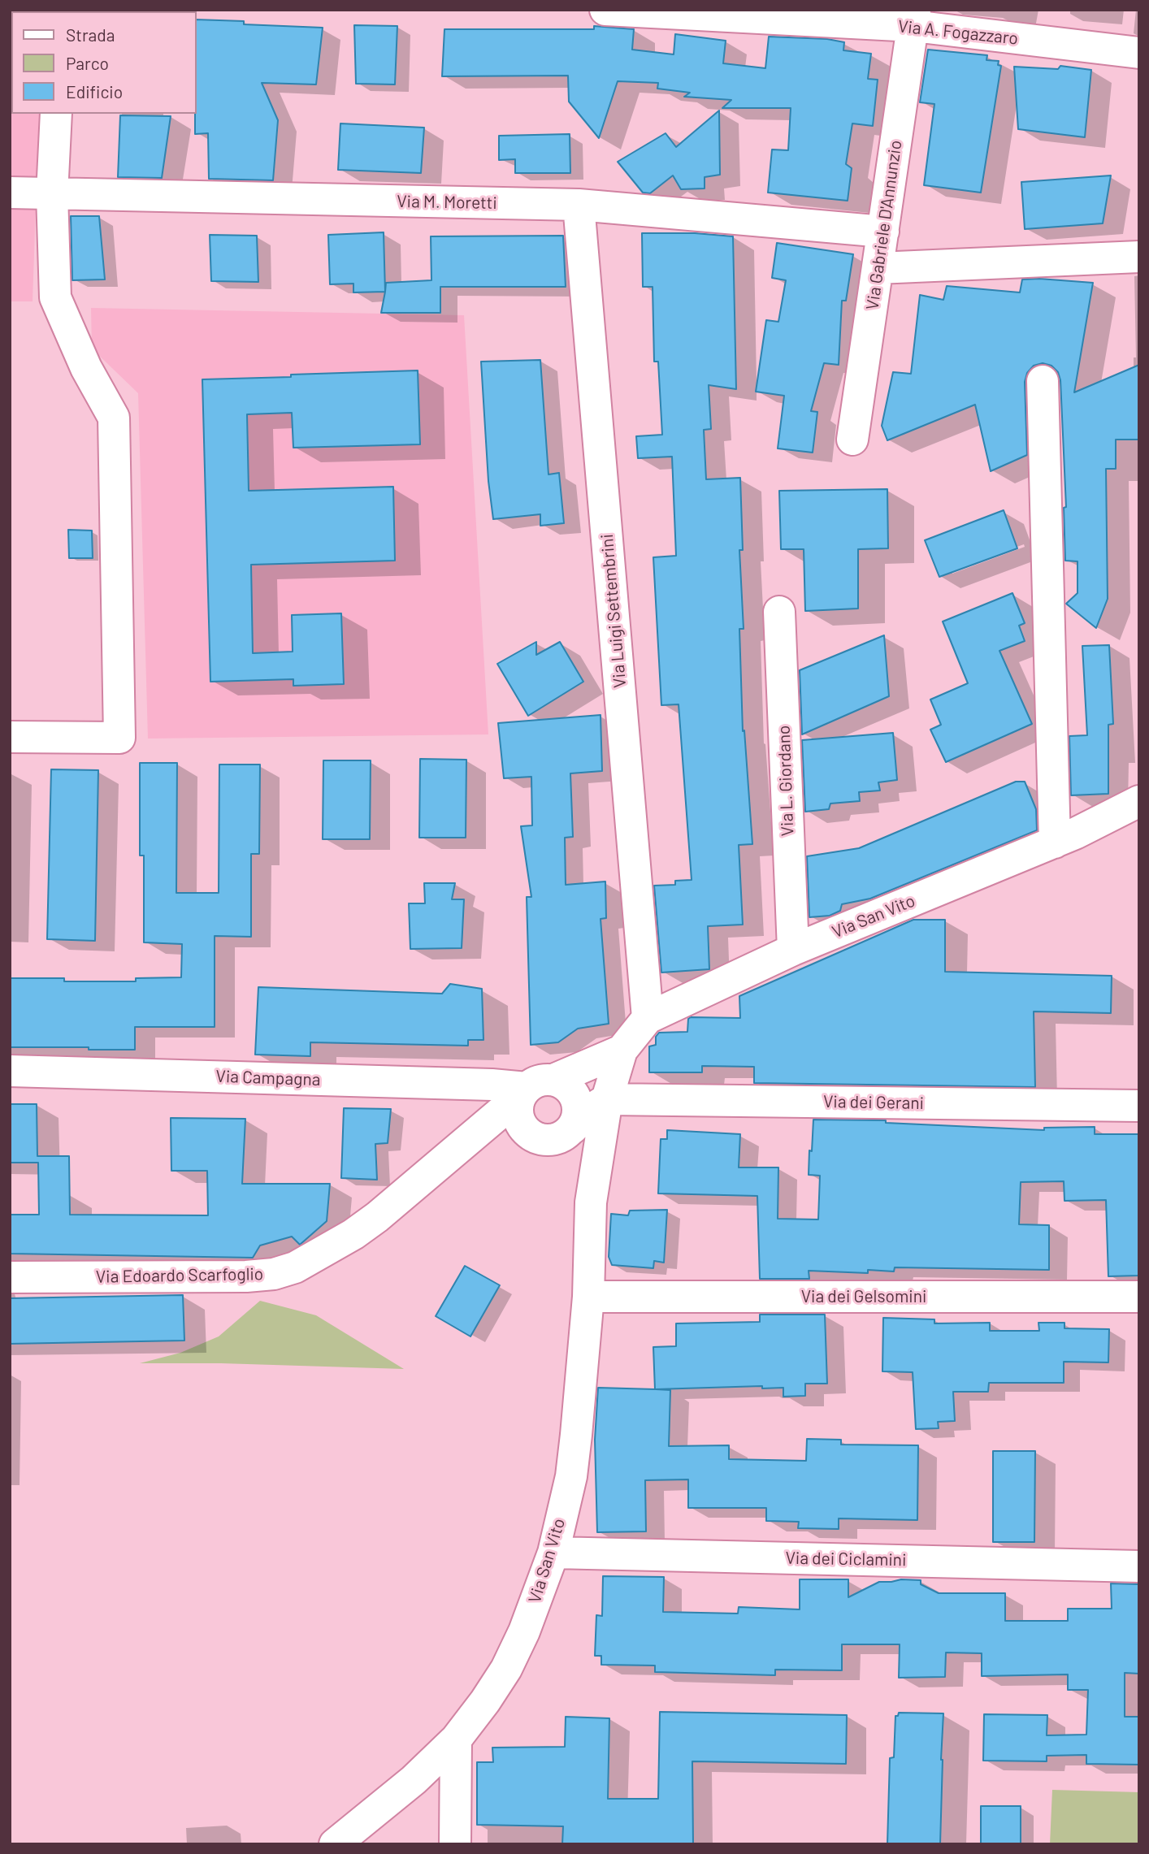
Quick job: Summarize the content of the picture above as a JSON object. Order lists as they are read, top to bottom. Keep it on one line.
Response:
{"streets":{"street":["Via A. Fogazzaro","Via M. Moretti","Via Gabriele D'Annunzio","Via Luigi Settembrini","Via L. Giordano","Via San Vito","Via Campagna","Via dei Gerani","Via Edoardo Scarfoglio","Via dei Gelsomini","Via dei Ciclamini"]},"crossings":[["Via A. Fogazzaro","Via Gabriele D'Annunzio"],["Via M. Moretti","Via Gabriele D'Annunzio"],["Via M. Moretti","Via Luigi Settembrini"],["Via Luigi Settembrini","Via San Vito"],["Via L. Giordano","Via San Vito"],["Via San Vito","Via Campagna"],["Via San Vito","Via dei Gerani"],["Via San Vito","Via Edoardo Scarfoglio"],["Via San Vito","Via dei Gelsomini"],["Via San Vito","Via dei Ciclamini"],["Via Campagna","Via dei Gerani"],["Via Campagna","Via Edoardo Scarfoglio"],["Via dei Gerani","Via Edoardo Scarfoglio"]],"legend":["Strada","Parco","Edificio"]}
